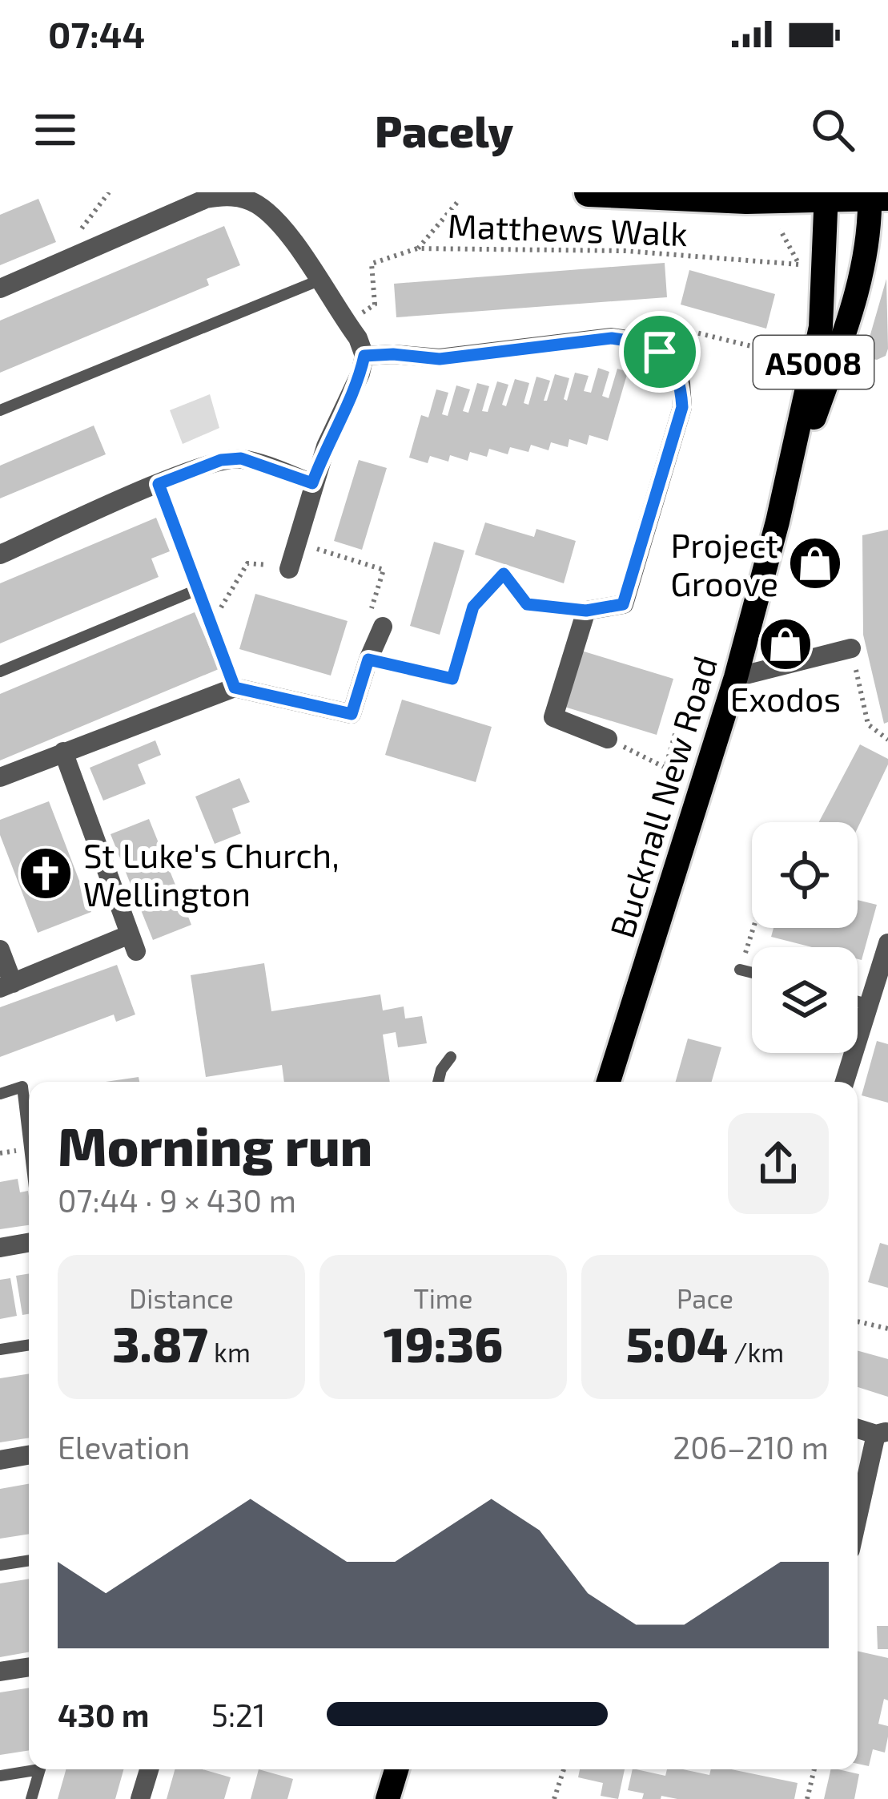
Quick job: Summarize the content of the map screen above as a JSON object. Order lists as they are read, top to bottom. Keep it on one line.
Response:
{"streets":{"main road":["A5008","Bucknall New Road"],"path":["Matthews Walk"]},"places":{"shop":["Project Groove","Exodos"],"church":["St Luke's Church, Wellington"]},"page":{"status":"07:44","header":"Pacely","heading":["Morning run","07:44 · 9 × 430 m"],"stats":[["Distance","3.87 km"],["Time","19:36"],["Pace","5:04 /km"]],"chart":["Elevation","206–210 m"],"list":[{"name":"430 m","note":"5:21"}]}}
